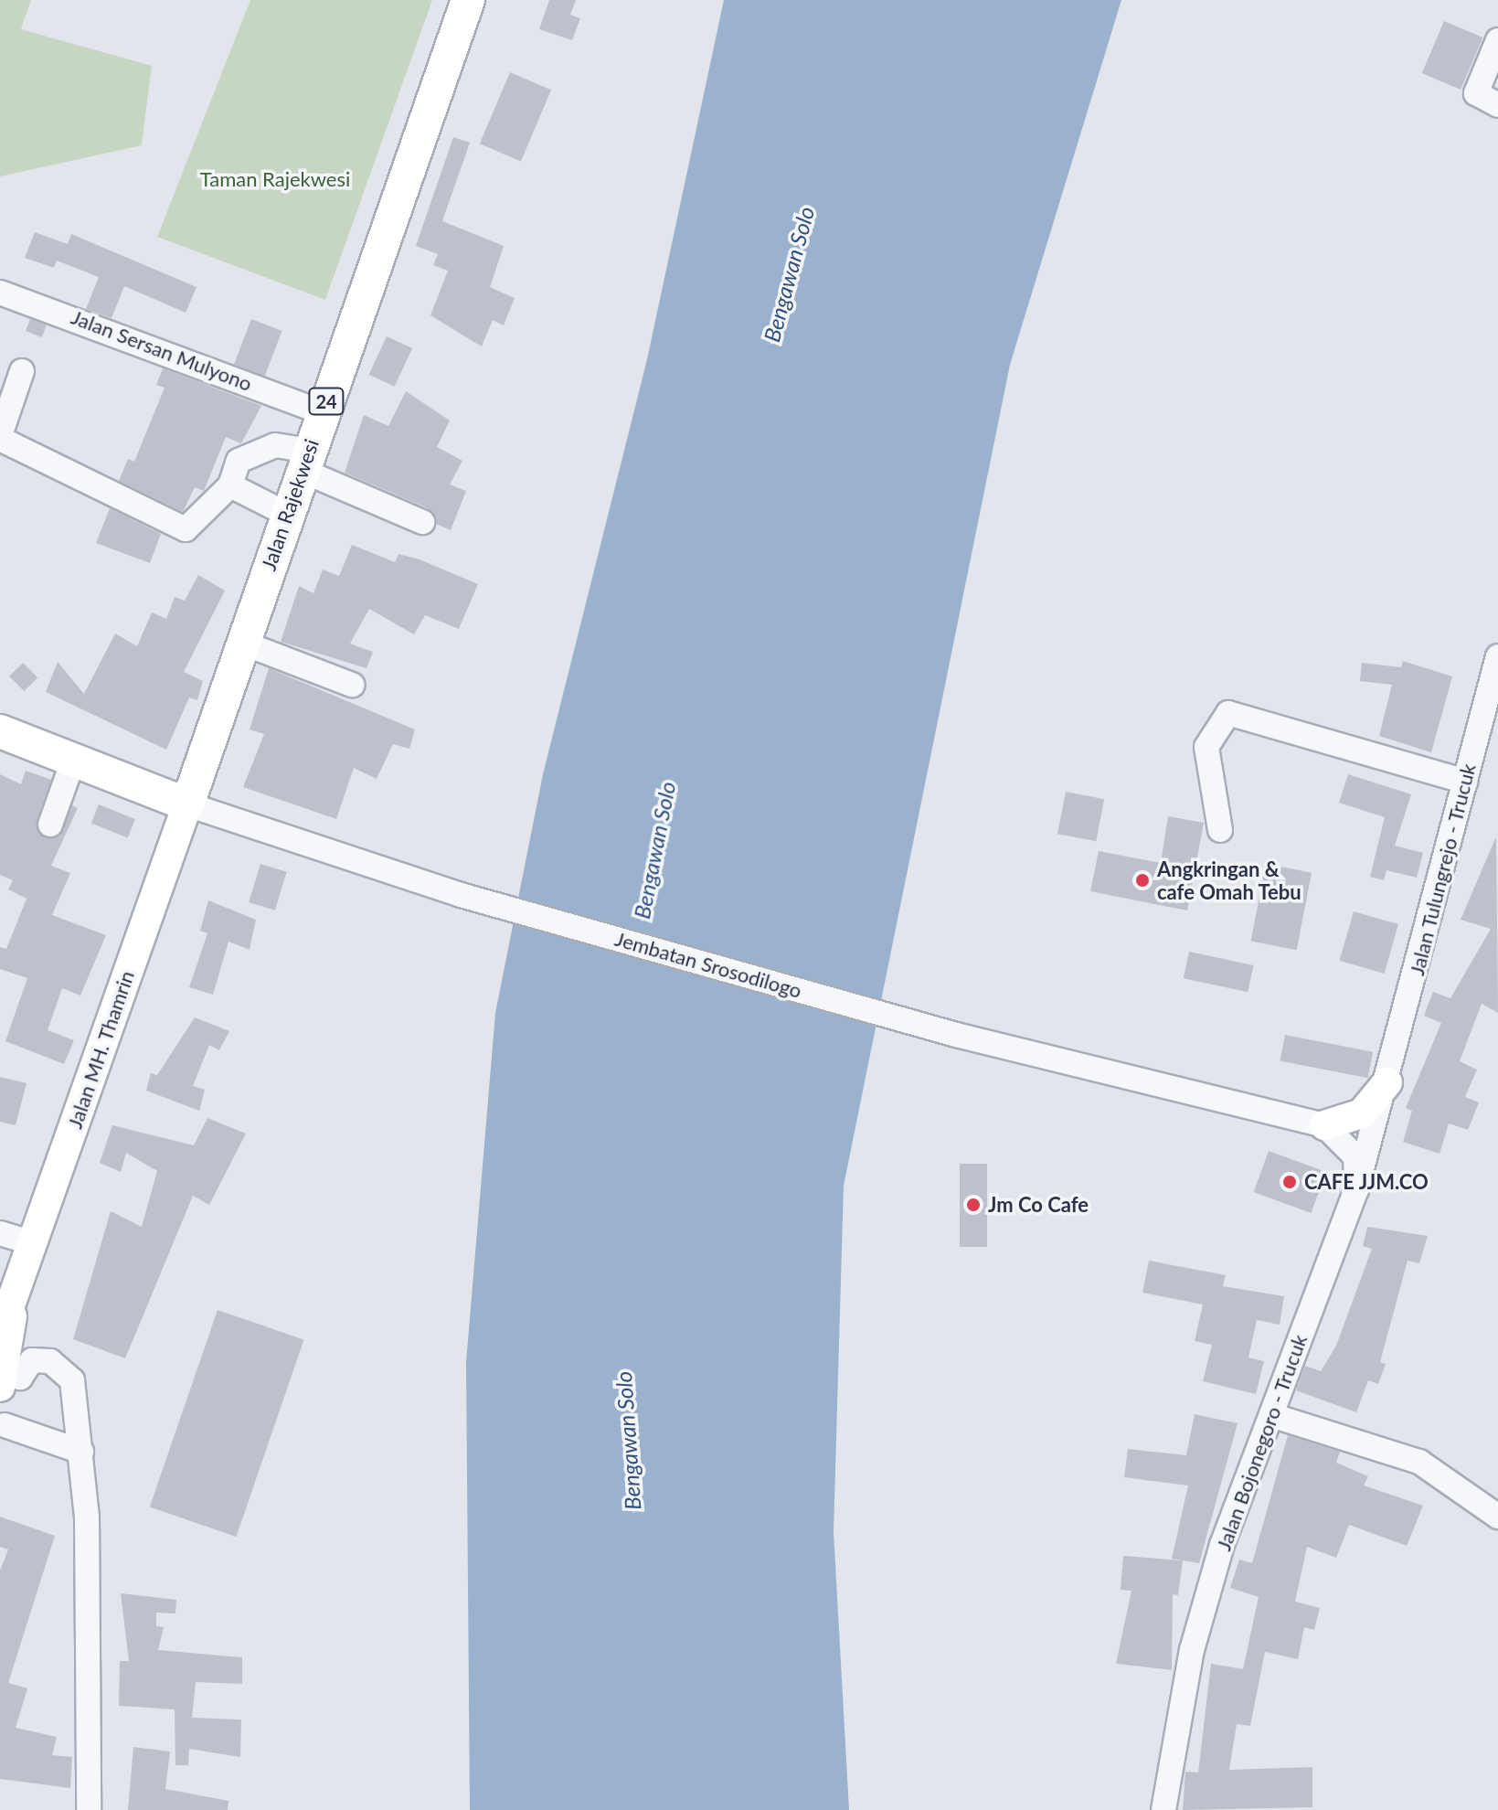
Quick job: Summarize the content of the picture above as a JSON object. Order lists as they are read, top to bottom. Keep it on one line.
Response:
{"streets":{"highway":["24","Jalan Rajekwesi"],"main road":["Jalan MH. Thamrin"],"street":["Jalan Sersan Mulyono","Jalan Tulungrejo - Trucuk","Jembatan Srosodilogo","Jalan Bojonegoro - Trucuk"]},"crossings":[["Jalan Sersan Mulyono","Jalan Rajekwesi"],["Jalan Rajekwesi","Jembatan Srosodilogo"],["Jalan Rajekwesi","Jalan MH. Thamrin"],["Jalan Tulungrejo - Trucuk","Jalan Bojonegoro - Trucuk"],["Jembatan Srosodilogo","Jalan MH. Thamrin"]],"water":["Bengawan Solo"],"parks":["Taman Rajekwesi"],"places":["Angkringan & cafe Omah Tebu","CAFE JJM.CO","Jm Co Cafe"]}
